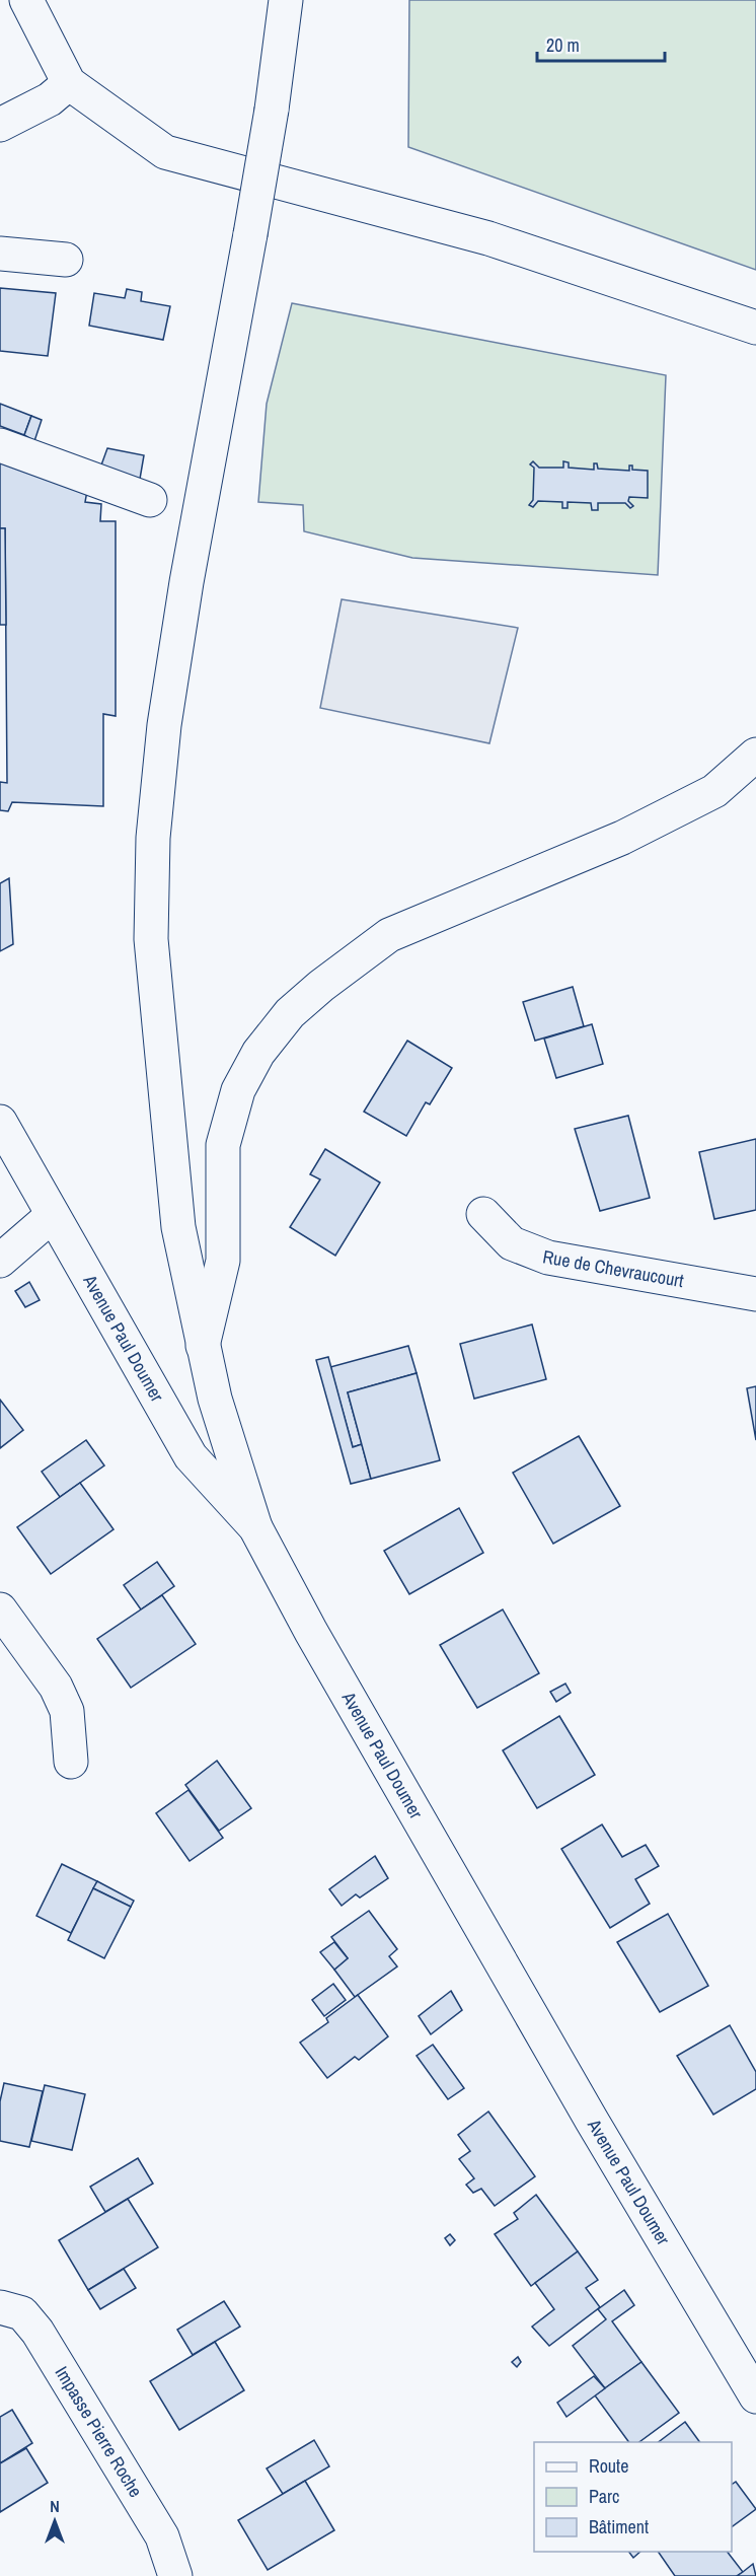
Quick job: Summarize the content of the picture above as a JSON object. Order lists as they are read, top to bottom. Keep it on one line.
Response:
{"streets":{"main road":["Rue de Chevraucourt","Avenue Paul Doumer","Impasse Pierre Roche"]},"legend":["Route","Parc","Bâtiment"],"scale_bar":"20 m","north":"top"}
